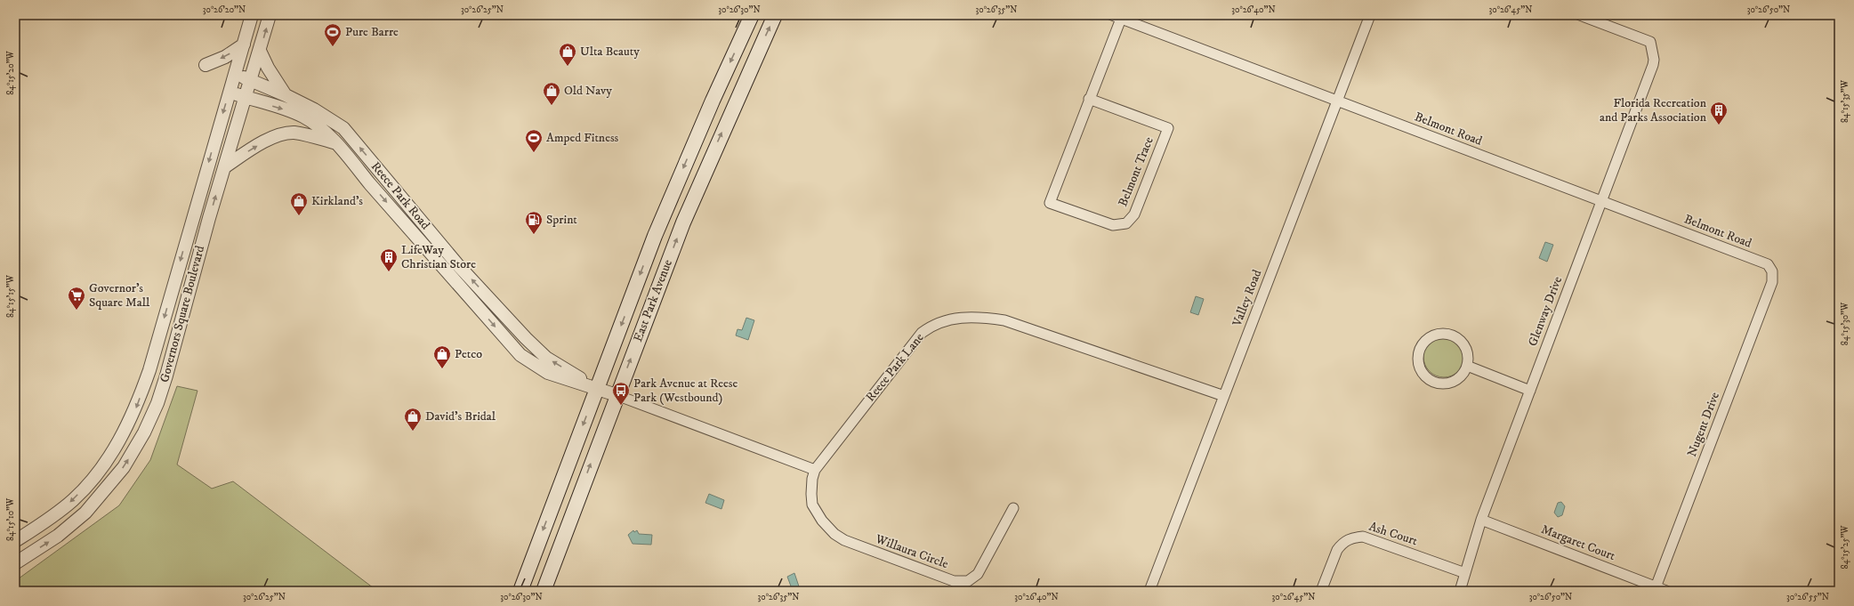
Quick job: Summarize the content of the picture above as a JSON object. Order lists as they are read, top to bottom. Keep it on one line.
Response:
{"streets":{"main road":["East Park Avenue"],"street":["Belmont Road","Belmont Trace","Reece Park Road","Valley Road","Glenway Drive","Governors Square Boulevard","Reece Park Lane","Nugent Drive","Ash Court","Margaret Court","Willaura Circle"]},"crossings":[["Belmont Road","Belmont Trace"],["Belmont Road","Valley Road"],["Belmont Road","Glenway Drive"],["Belmont Road","Nugent Drive"],["Reece Park Road","East Park Avenue"],["Reece Park Road","Governors Square Boulevard"],["Valley Road","Reece Park Lane"],["Glenway Drive","Ash Court"],["Glenway Drive","Margaret Court"],["Reece Park Lane","Willaura Circle"],["Nugent Drive","Margaret Court"]],"places":{"sports":["Pure Barre","Amped Fitness"],"shop":["Ulta Beauty","Old Navy","Kirkland's","Petco","David's Bridal"],"building":["Florida Recreation and Parks Association","LifeWay Christian Store"],"fuel station":["Sprint"],"supermarket":["Governor's Square Mall"],"bus stop":["Park Avenue at Reese Park (Westbound)"]},"coordinates":["30°26'20\"N","30°26'25\"N","30°26'30\"N","30°26'35\"N","30°26'40\"N","30°26'45\"N","30°26'50\"N","84°15'20\"W","84°15'35\"W","84°15'15\"W","84°15'30\"W","84°15'10\"W","84°15'25\"W","30°26'55\"N"]}
